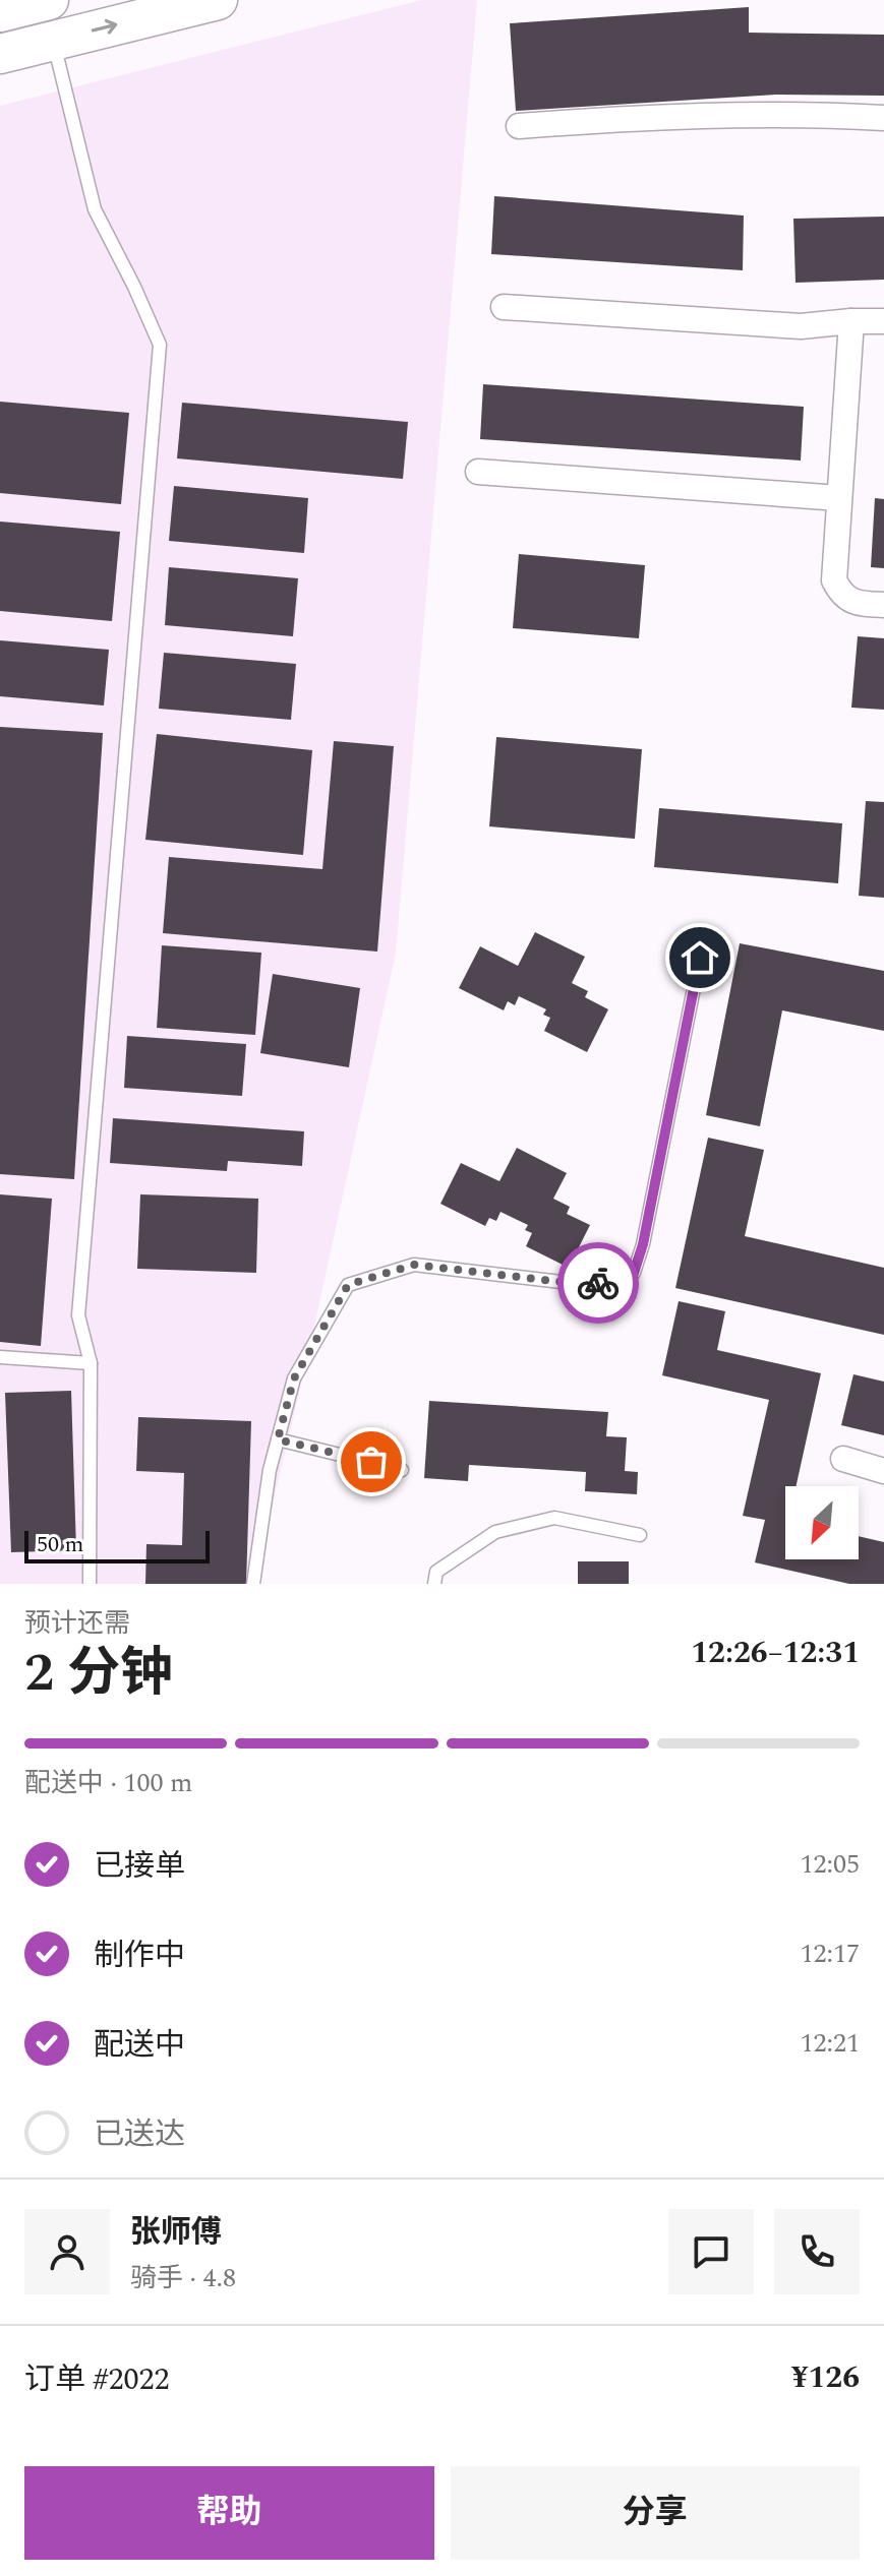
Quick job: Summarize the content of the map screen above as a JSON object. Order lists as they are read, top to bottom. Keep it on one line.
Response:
{"scale_bar":"50 m","north":"bottom left","page":{"scale":"50 m","heading":["2 分钟","预计还需","12:26–12:31"],"panel":["张师傅","骑手 · 4.8","订单 #2022","¥126"],"bar":"配送中 · 100 m","list":[["已接单","12:05"],["制作中","12:17"],["配送中","12:21"],"已送达"],"buttons":["帮助","分享"]}}
